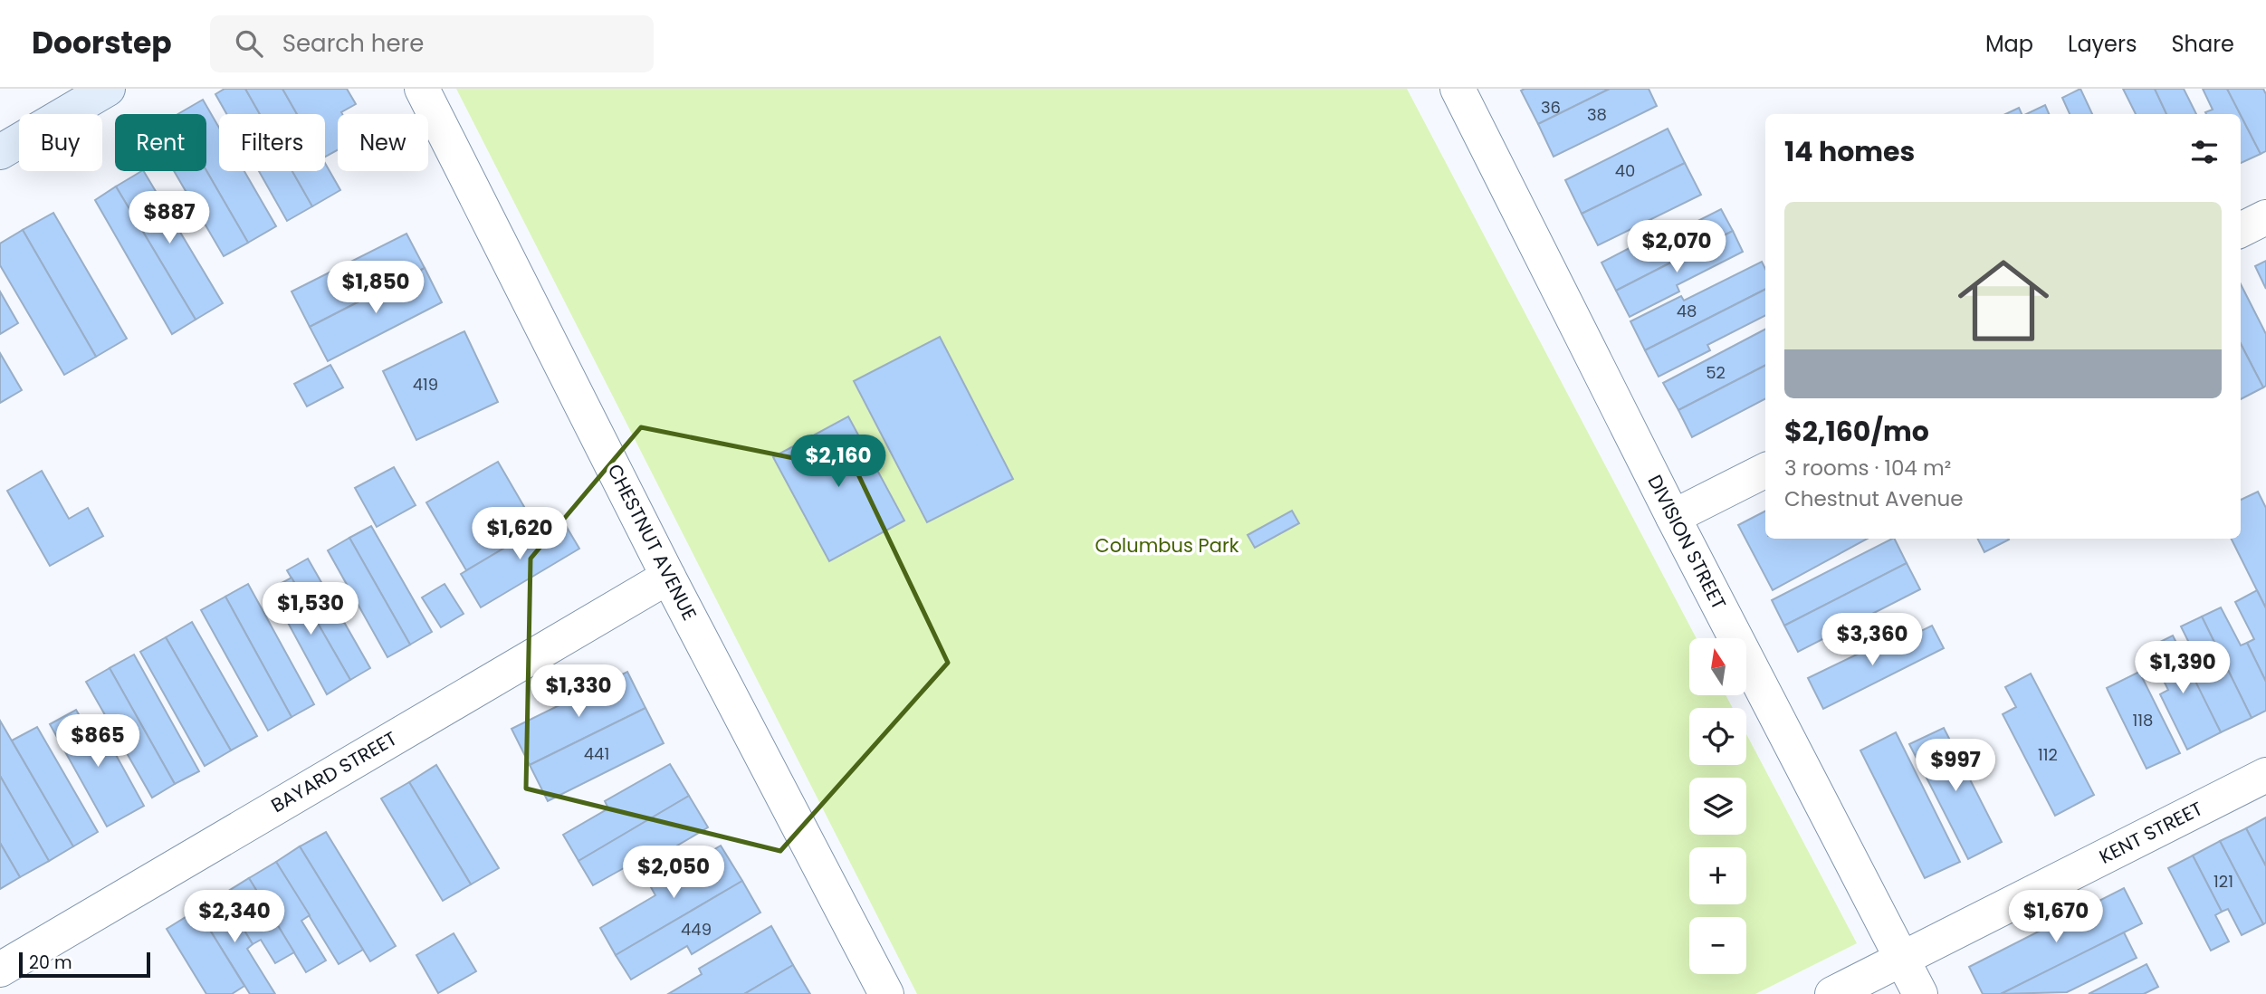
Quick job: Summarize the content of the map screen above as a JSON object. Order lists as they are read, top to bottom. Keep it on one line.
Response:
{"streets":{"street":["CHESTNUT AVENUE","DIVISION STREET","BAYARD STREET","KENT STREET"]},"crossings":[["CHESTNUT AVENUE","BAYARD STREET"],["DIVISION STREET","KENT STREET"]],"parks":["Columbus Park"],"house_numbers":["36","38","40","48","52","419","118","441","112","121","449"],"scale_bar":"20 m","north":"top","page":{"header":"Doorstep","search":"Search here","nav":["Map","Layers","Share"],"chip":["Buy","Rent","Filters","New"],"heading":"14 homes","list":[{"name":"$2,160/mo","note":"3 rooms · 104 m² · Chestnut Avenue"}],"price":["$887","$2,070","$1,850","$2,160","$1,620","$1,530","$3,360","$1,390","$1,330","$865","$997","$2,050","$2,340","$1,670"],"map_buttons":["+","−"],"scale":"20 m"}}
